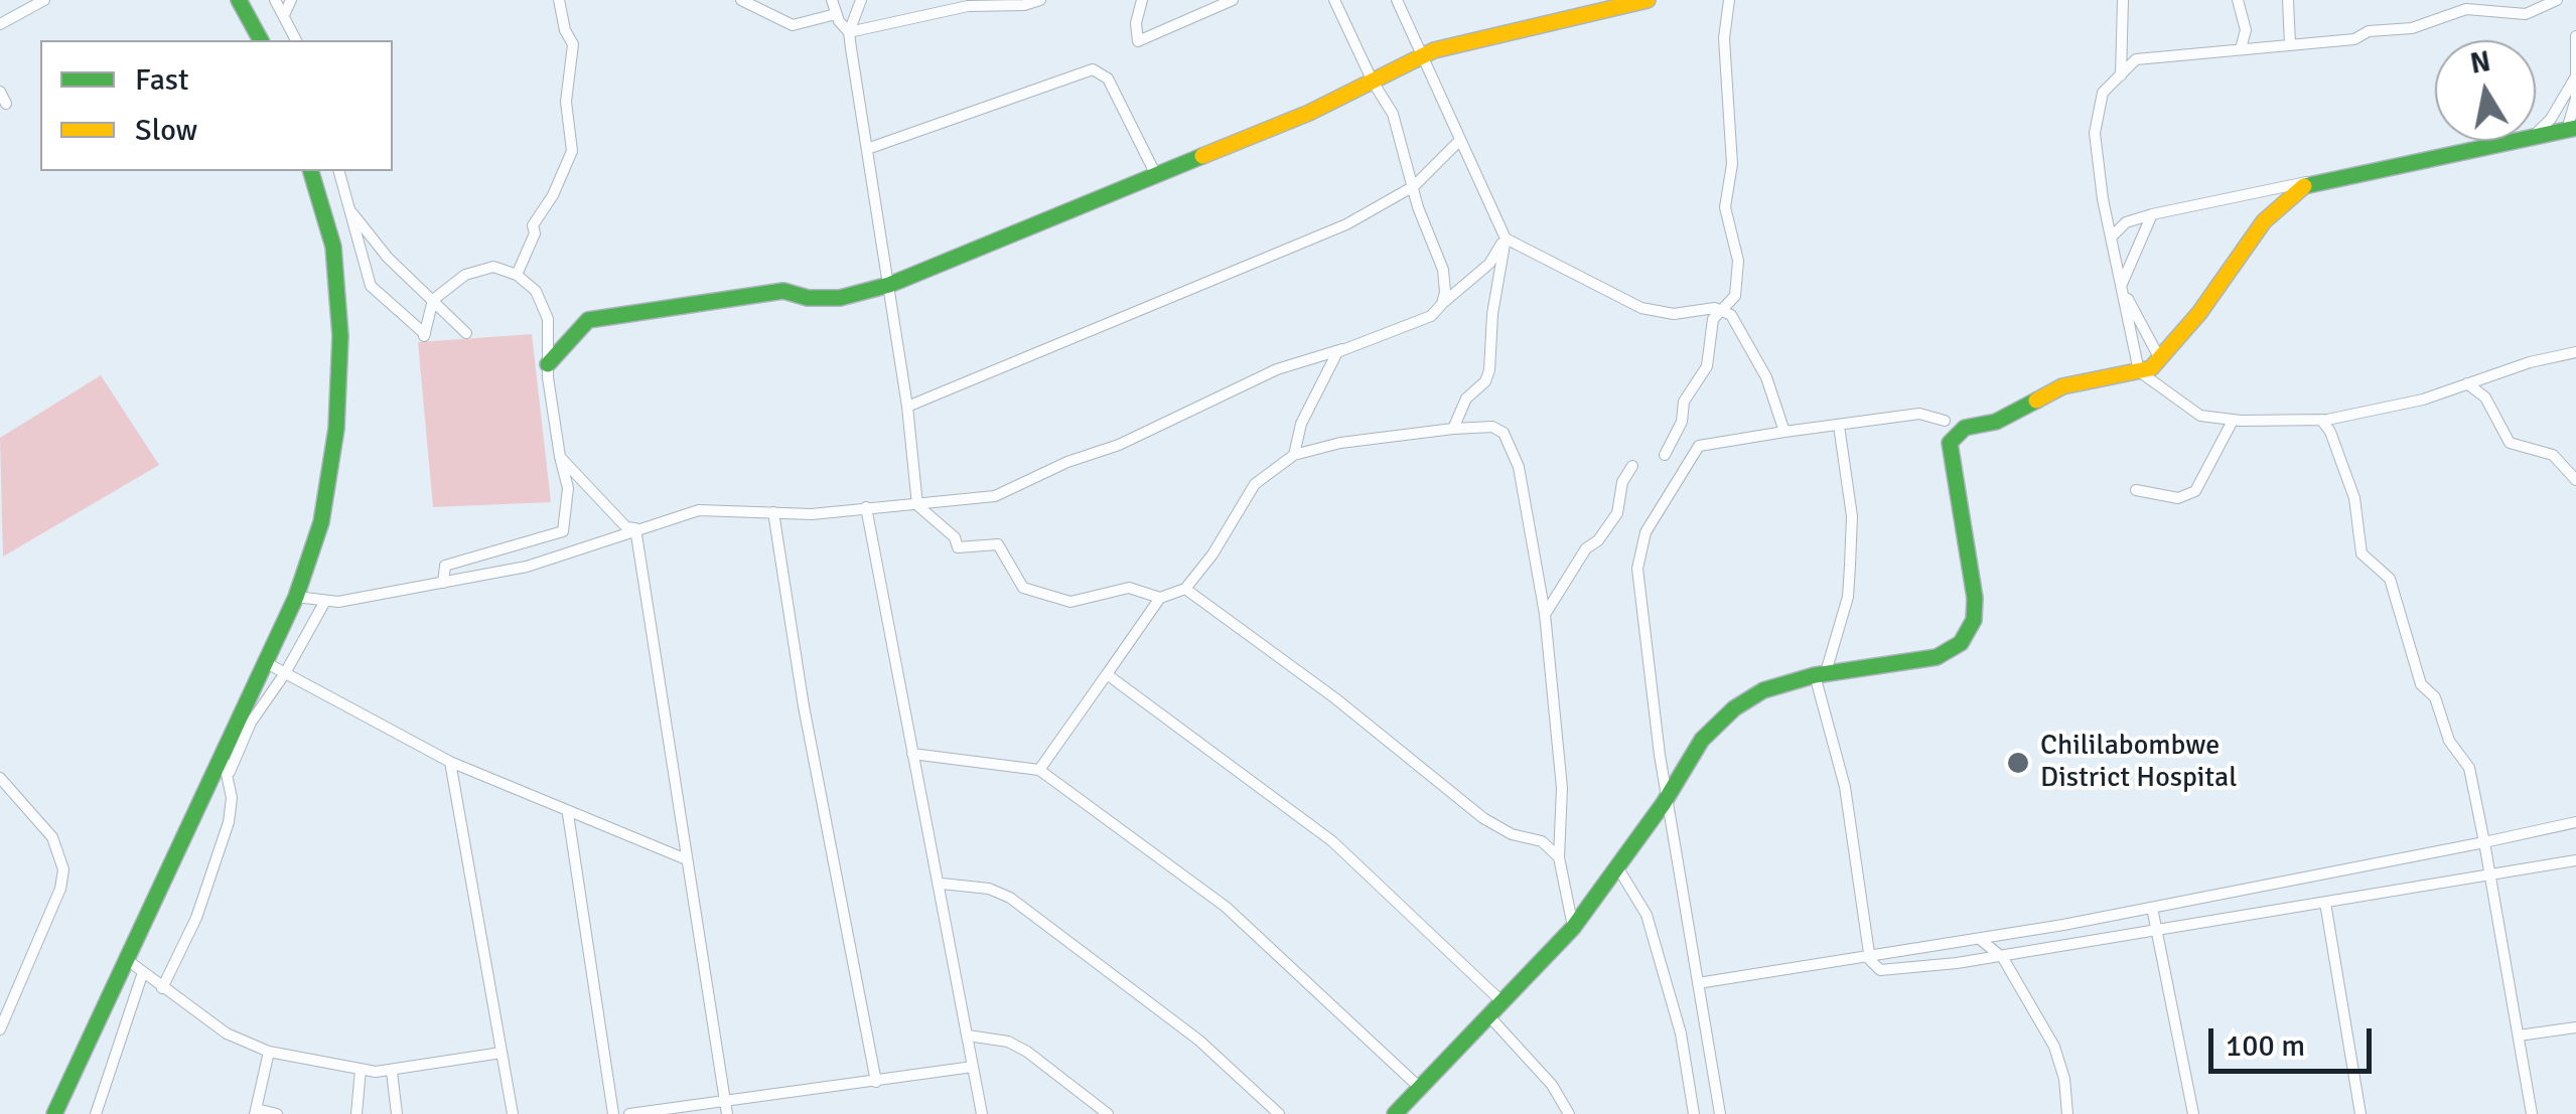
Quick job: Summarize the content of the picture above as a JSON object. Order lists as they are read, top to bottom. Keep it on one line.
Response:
{"places":["Chililabombwe District Hospital"],"legend":["Fast","Slow"],"scale_bar":"100 m","north":"top"}
